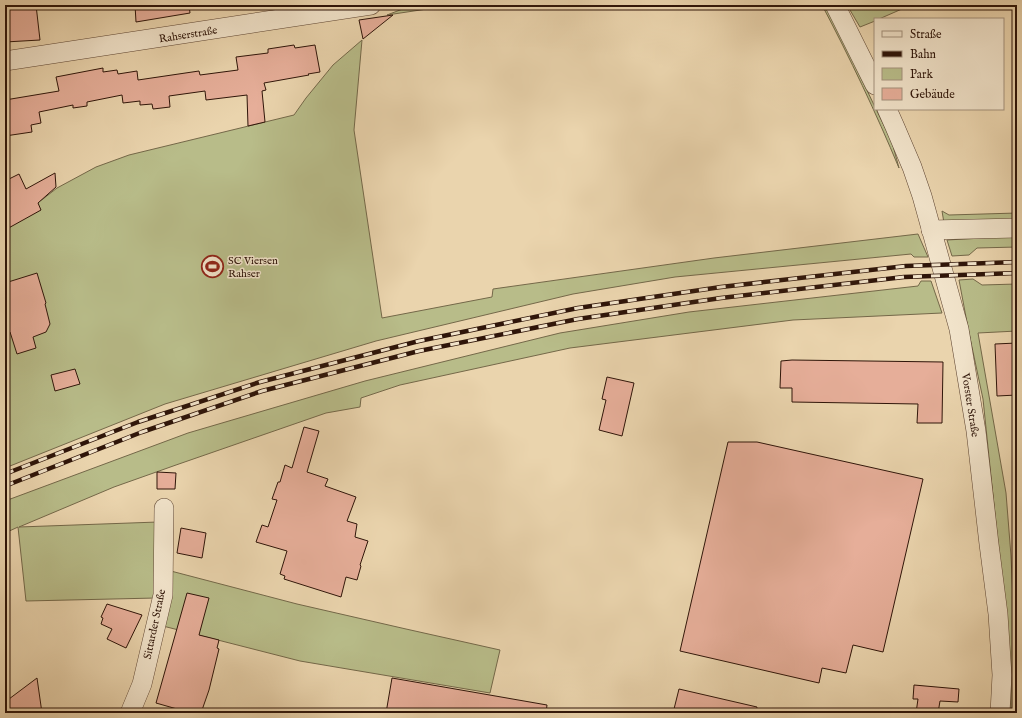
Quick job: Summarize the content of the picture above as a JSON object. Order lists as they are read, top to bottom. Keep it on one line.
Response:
{"streets":{"street":["Rahserstraße","Vorster Straße","Sittarder Straße"]},"places":{"sports":["SC Viersen Rahser"]},"legend":["Straße","Bahn","Park","Gebäude"]}
